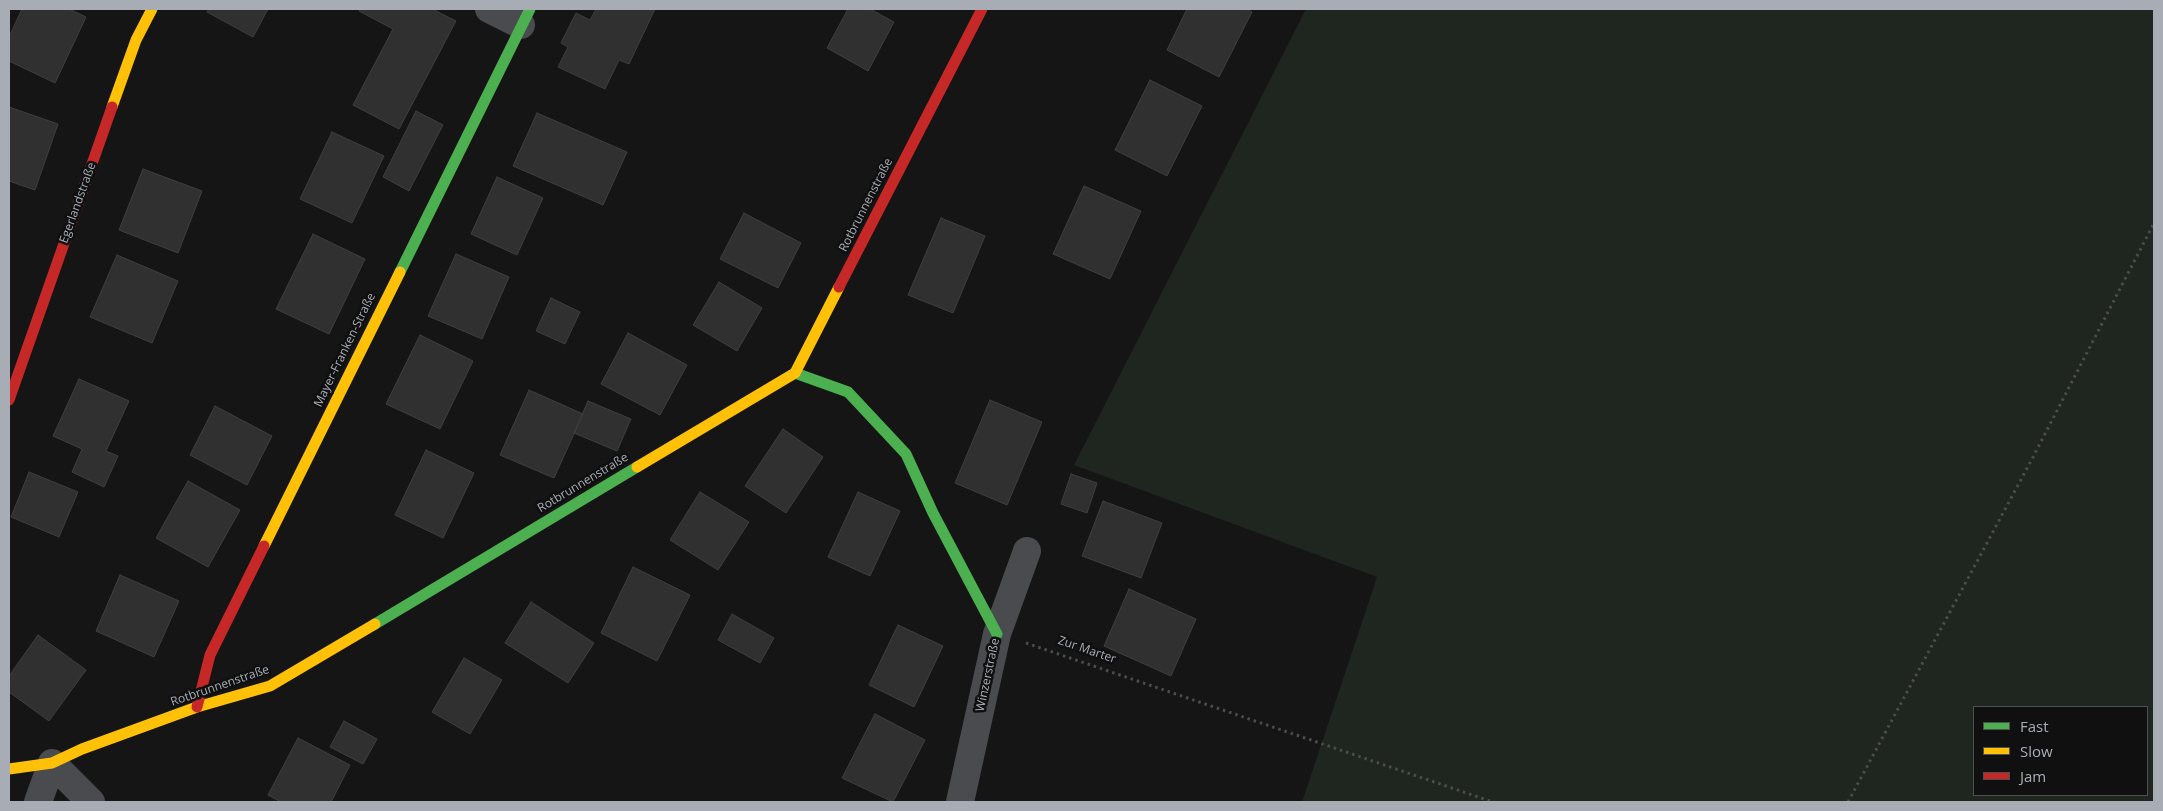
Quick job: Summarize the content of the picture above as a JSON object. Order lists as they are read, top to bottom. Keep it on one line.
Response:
{"streets":{"street":["Egerlandstraße","Rotbrunnenstraße","Mayer-Franken-Straße","Winzerstraße"],"path":["Zur Marter"]},"crossings":[["Rotbrunnenstraße","Mayer-Franken-Straße"],["Zur Marter","Winzerstraße"]],"legend":["Fast","Slow","Jam"]}
